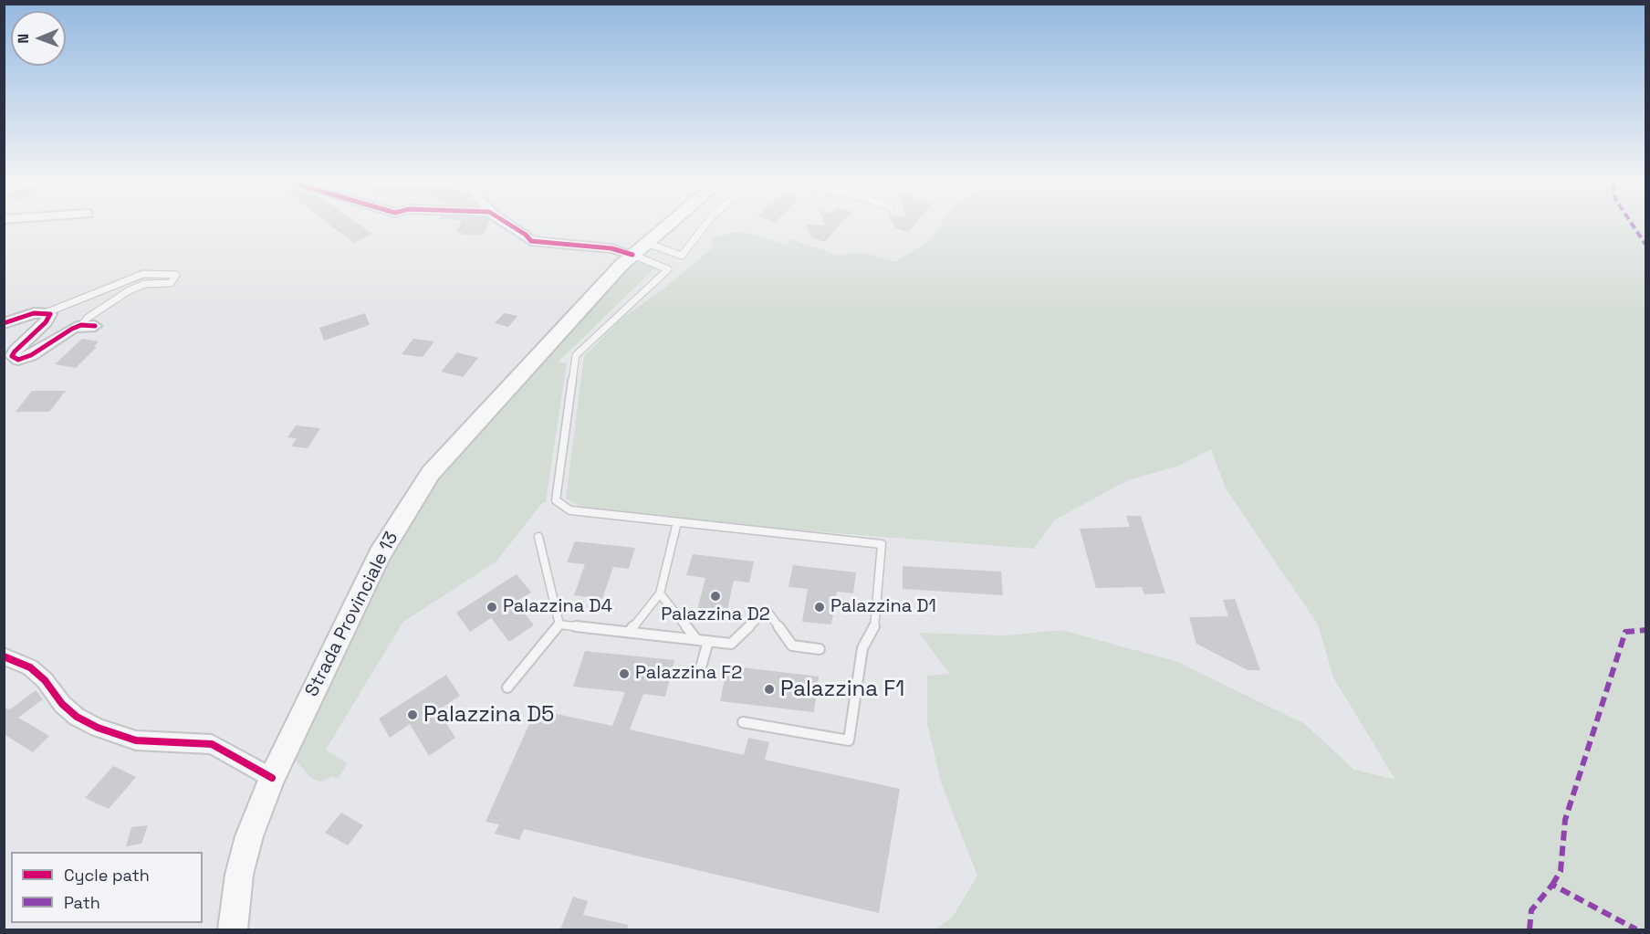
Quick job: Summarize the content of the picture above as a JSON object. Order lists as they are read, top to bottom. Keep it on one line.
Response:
{"streets":{"main road":["Strada Provinciale 13"]},"places":["Palazzina D2","Palazzina D4","Palazzina D1","Palazzina F2","Palazzina F1","Palazzina D5"],"legend":["Cycle path","Path"],"north":"left"}
